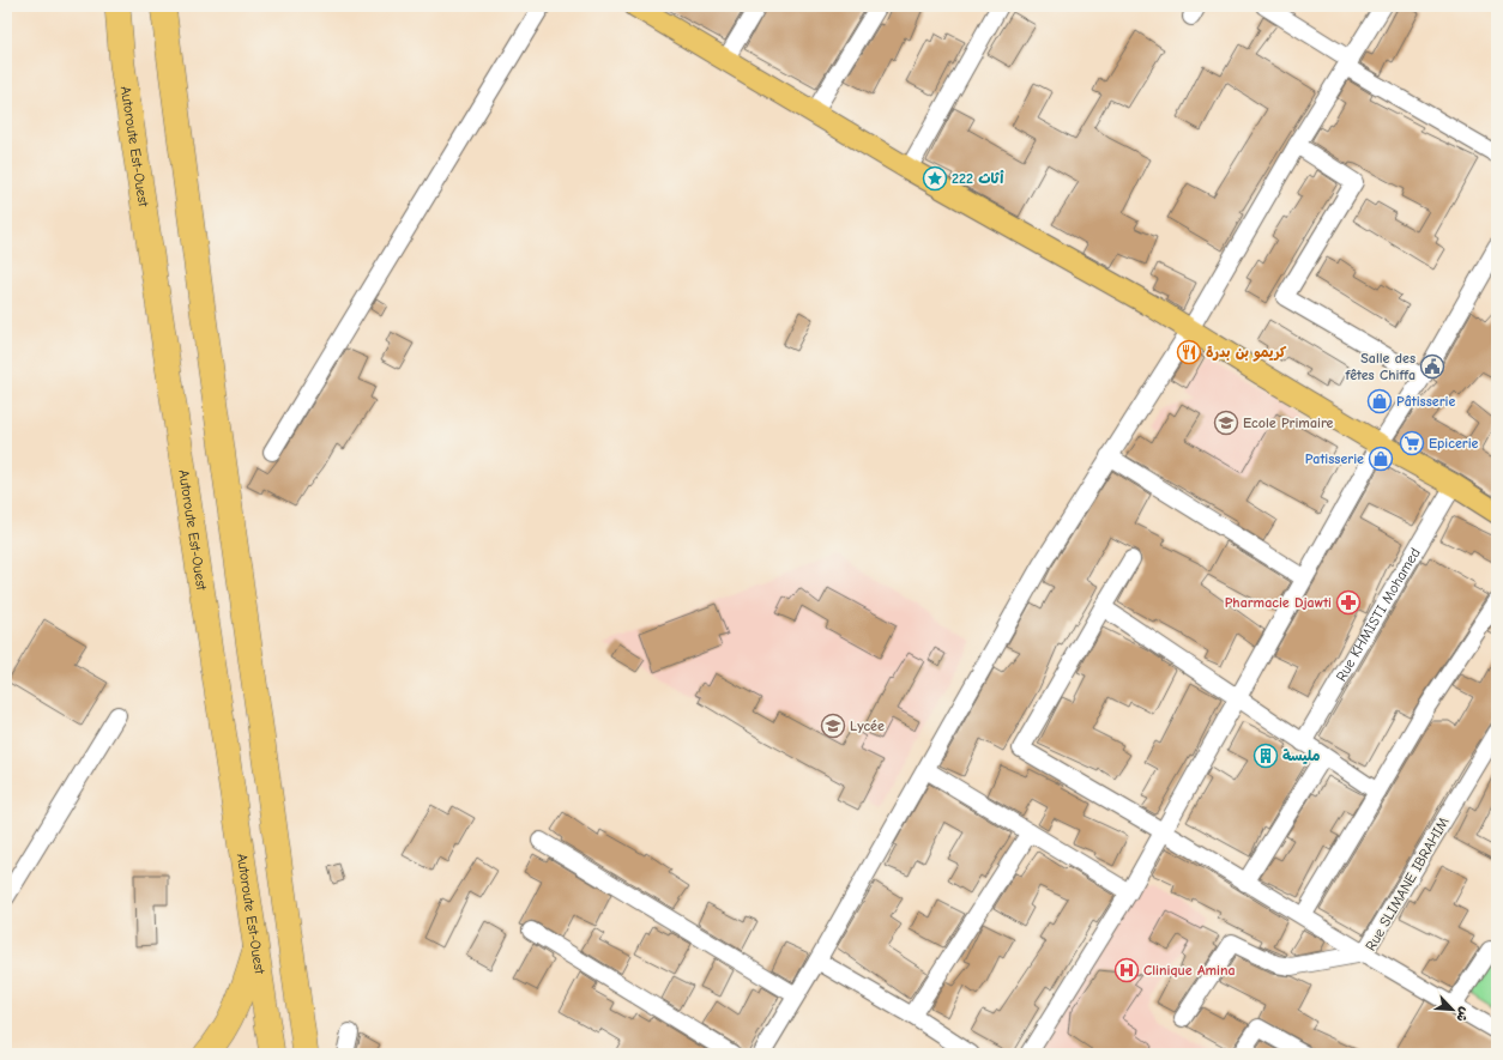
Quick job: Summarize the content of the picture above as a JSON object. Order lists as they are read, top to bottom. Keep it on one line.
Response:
{"streets":{"highway":["Autoroute Est-Ouest"],"street":["Rue KHMISTI Mohamed","Rue SLIMANE IBRAHIM"]},"places":{"place":["أثاث 222"],"restaurant":["كريمو بن بدرة"],"public building":["Salle des fêtes Chiffa"],"shop":["Pâtisserie","Patisserie"],"school or university":["Ecole Primaire","Lycée"],"supermarket":["Epicerie"],"pharmacy":["Pharmacie Djawti"],"building":["مليسة"],"hospital":["Clinique Amina"]},"north":"bottom right"}
